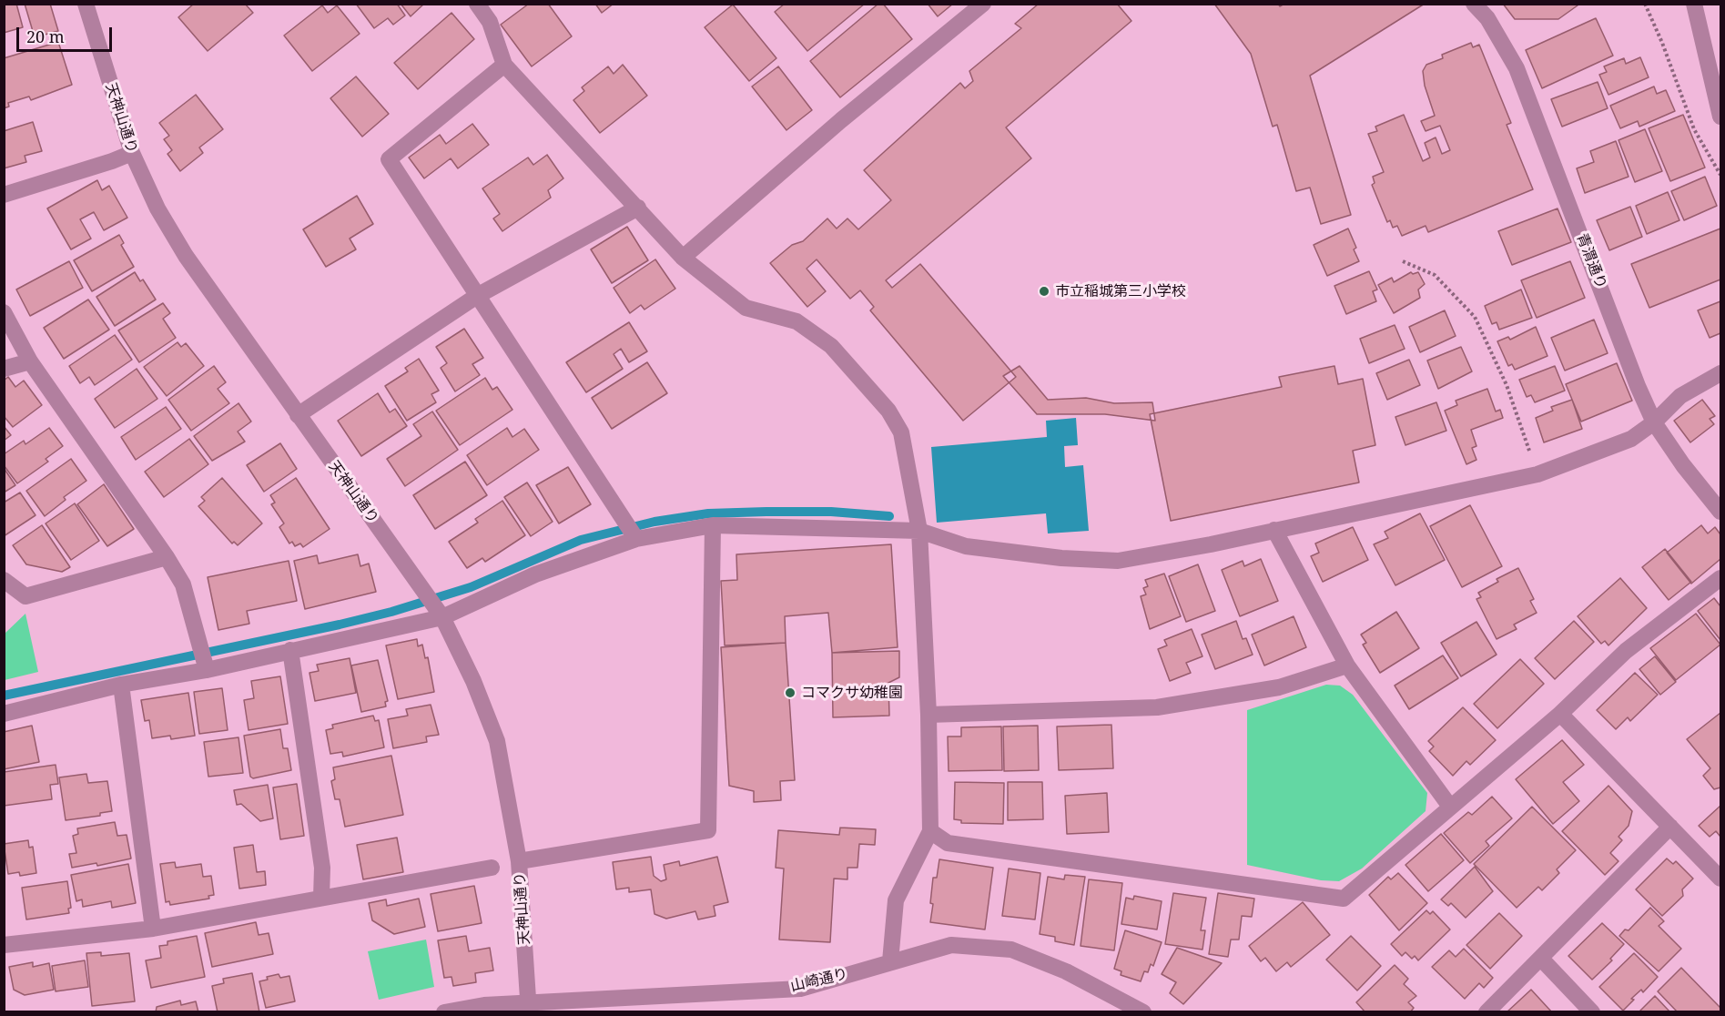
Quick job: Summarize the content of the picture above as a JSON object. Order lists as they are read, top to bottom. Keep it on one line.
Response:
{"streets":{"street":["天神山通り","青渭通り","山崎通り"]},"crossings":[["天神山通り","山崎通り"]],"places":["市立稲城第三小学校","コマクサ幼稚園"],"scale_bar":"20 m"}
